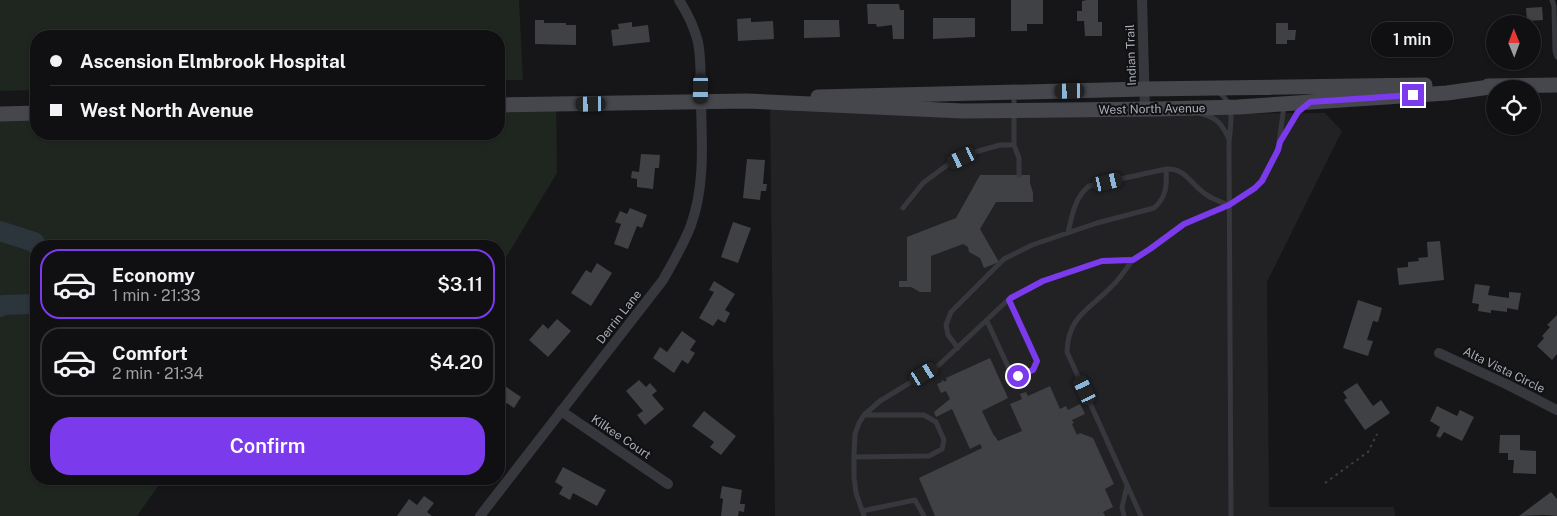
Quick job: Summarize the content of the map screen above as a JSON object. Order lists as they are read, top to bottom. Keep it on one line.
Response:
{"streets":{"main road":["West North Avenue"],"street":["Indian Trail","Derrin Lane","Alta Vista Circle","Kilkee Court"]},"crossings":[["Indian Trail","West North Avenue"],["West North Avenue","Derrin Lane"],["Derrin Lane","Kilkee Court"]],"north":"top","page":{"bubble":"1 min","banner":["Ascension Elmbrook Hospital","West North Avenue"],"list":[{"name":"Economy","note":"1 min · 21:33","value":"$3.11"},{"name":"Comfort","note":"2 min · 21:34","value":"$4.20"}],"buttons":"Confirm"}}
